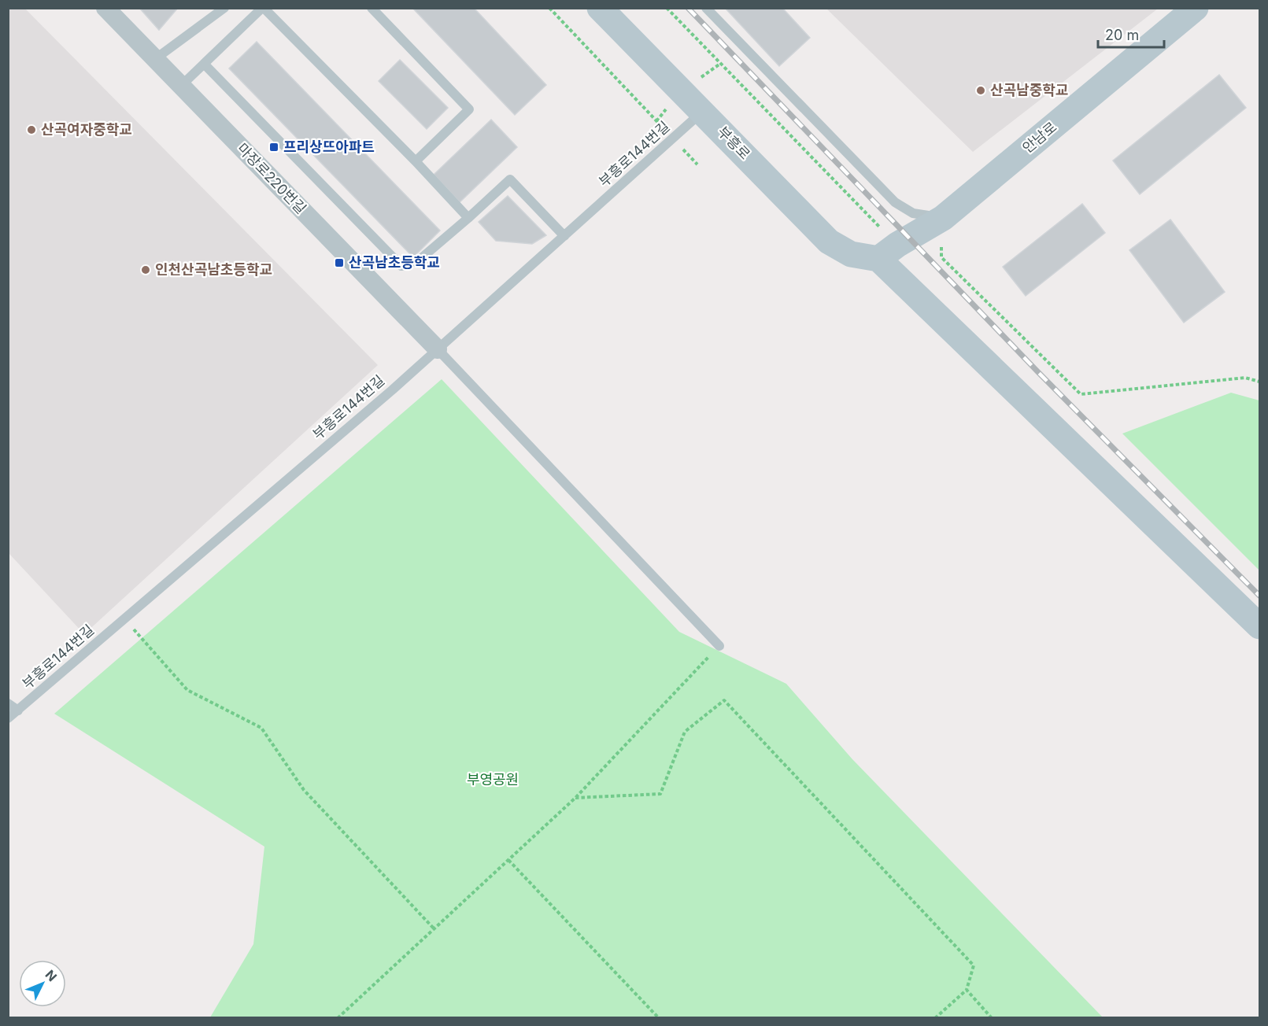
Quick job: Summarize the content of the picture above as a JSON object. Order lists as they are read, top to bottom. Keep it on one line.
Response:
{"streets":{"main road":["안남로","부흥로"],"street":["마장로220번길"],"lane":["부흥로144번길"]},"crossings":[["안남로","부흥로"],["부흥로","부흥로144번길"],["부흥로144번길","마장로220번길"]],"parks":["부영공원"],"places":{"other":["산곡남중학교","산곡여자중학교","인천산곡남초등학교"],"transit":["프리상뜨아파트","산곡남초등학교"]},"scale_bar":"20 m","north":"top right"}
